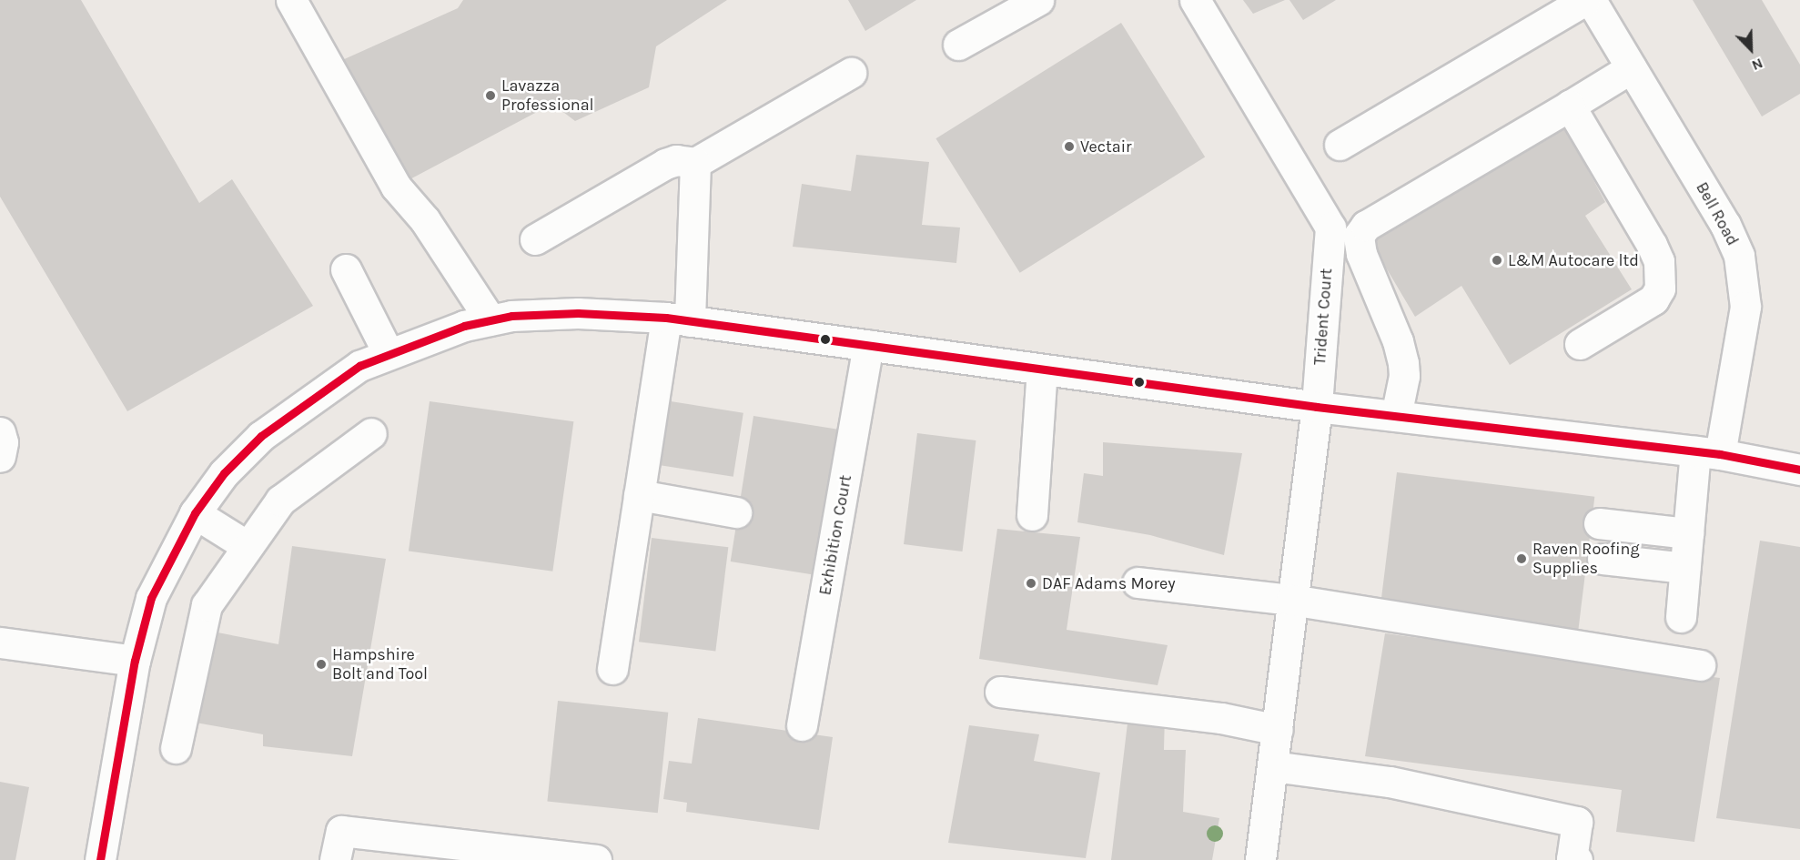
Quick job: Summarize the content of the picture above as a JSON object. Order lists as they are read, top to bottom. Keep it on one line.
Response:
{"streets":{"street":["Bell Road","Trident Court","Exhibition Court"]},"places":["Lavazza Professional","Vectair","L&M Autocare ltd","Raven Roofing Supplies","DAF Adams Morey","Hampshire Bolt and Tool"],"north":"bottom right"}
